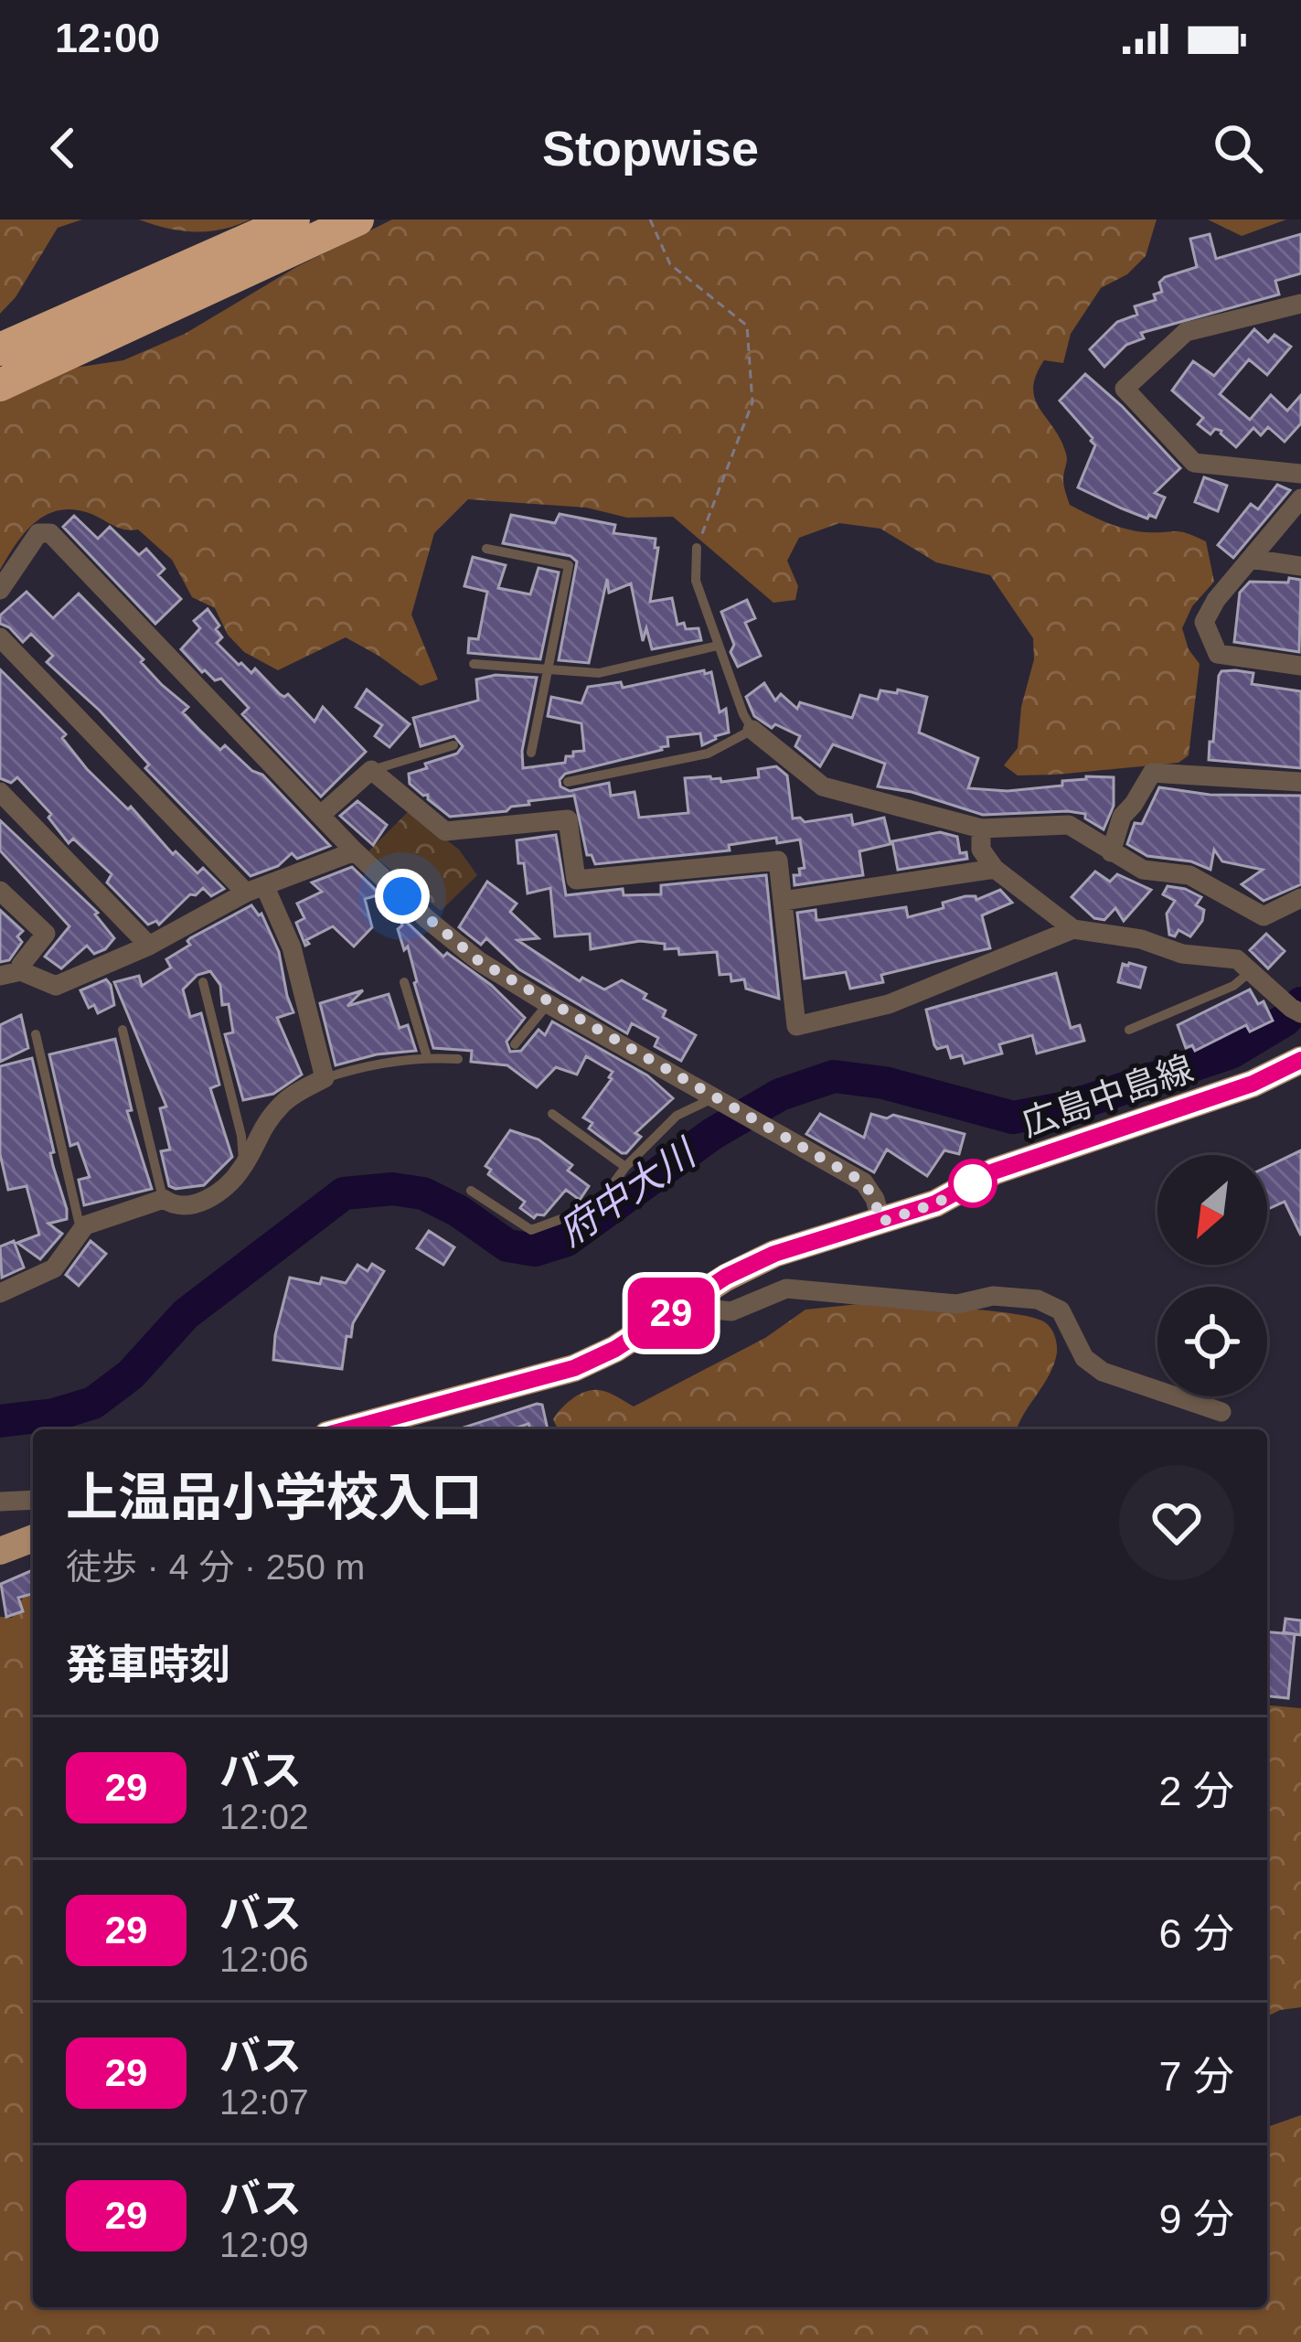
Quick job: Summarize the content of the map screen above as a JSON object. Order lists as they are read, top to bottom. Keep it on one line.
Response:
{"streets":{"main road":["広島中島線"]},"water":["府中大川"],"lines":["bus line 29"],"north":"bottom left","page":{"status":"12:00","header":"Stopwise","on_map":"29","heading":[["上温品小学校入口","徒歩 · 4 分 · 250 m"],"発車時刻"],"list":[{"mark":"29","name":"バス","note":"12:02","value":"2 分"},{"mark":"29","name":"バス","note":"12:06","value":"6 分"},{"mark":"29","name":"バス","note":"12:07","value":"7 分"},{"mark":"29","name":"バス","note":"12:09","value":"9 分"}]}}
